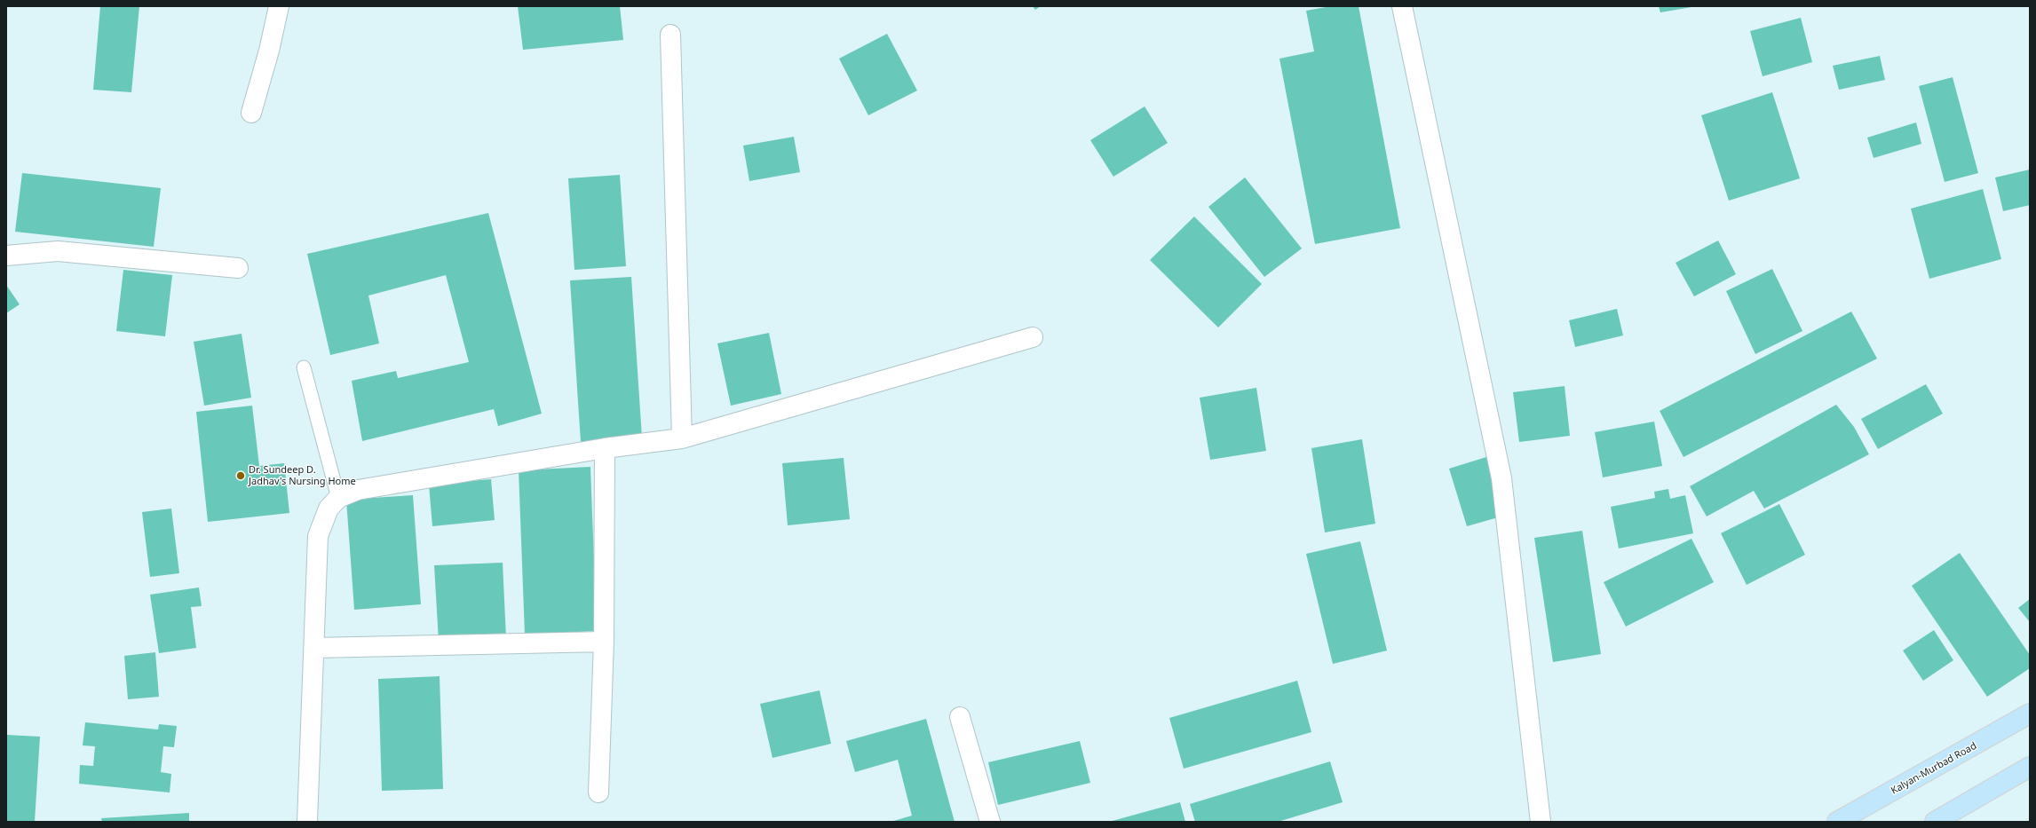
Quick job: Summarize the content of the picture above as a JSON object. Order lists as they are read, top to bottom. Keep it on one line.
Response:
{"streets":{"main road":["Kalyan-Murbad Road"]},"places":["Dr. Sundeep D. Jadhav's Nursing Home"]}
